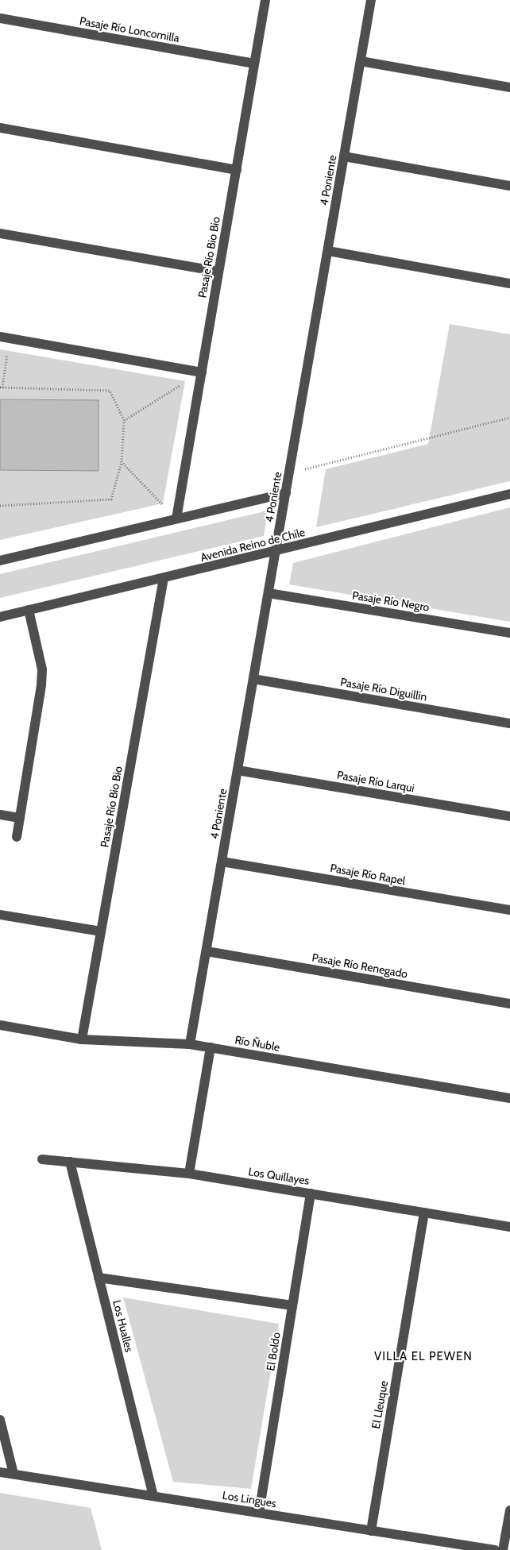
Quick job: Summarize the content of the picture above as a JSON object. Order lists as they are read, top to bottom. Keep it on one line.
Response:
{"streets":{"street":["Pasaje Río Loncomilla","4 Poniente","Pasaje Río Bio Bio","Avenida Reino de Chile","Pasaje Río Negro","Pasaje Río Diguillín","Pasaje Río Larqui","Pasaje Río Rapel","Pasaje Río Renegado","Río Ñuble","Los Quillayes","Los Hualles","El Boldo","El Lleuque","Los Lingues"]},"crossings":[["Pasaje Río Loncomilla","Pasaje Río Bio Bio"],["4 Poniente","Avenida Reino de Chile"],["4 Poniente","Pasaje Río Negro"],["4 Poniente","Pasaje Río Diguillín"],["4 Poniente","Pasaje Río Larqui"],["4 Poniente","Pasaje Río Rapel"],["4 Poniente","Pasaje Río Renegado"],["4 Poniente","Río Ñuble"],["Pasaje Río Bio Bio","Avenida Reino de Chile"],["Pasaje Río Bio Bio","Río Ñuble"],["Los Quillayes","Los Hualles"],["Los Quillayes","El Boldo"],["Los Quillayes","El Lleuque"],["Los Hualles","Los Lingues"],["El Boldo","Los Lingues"],["El Lleuque","Los Lingues"]],"districts":["VILLA EL PEWEN"]}
